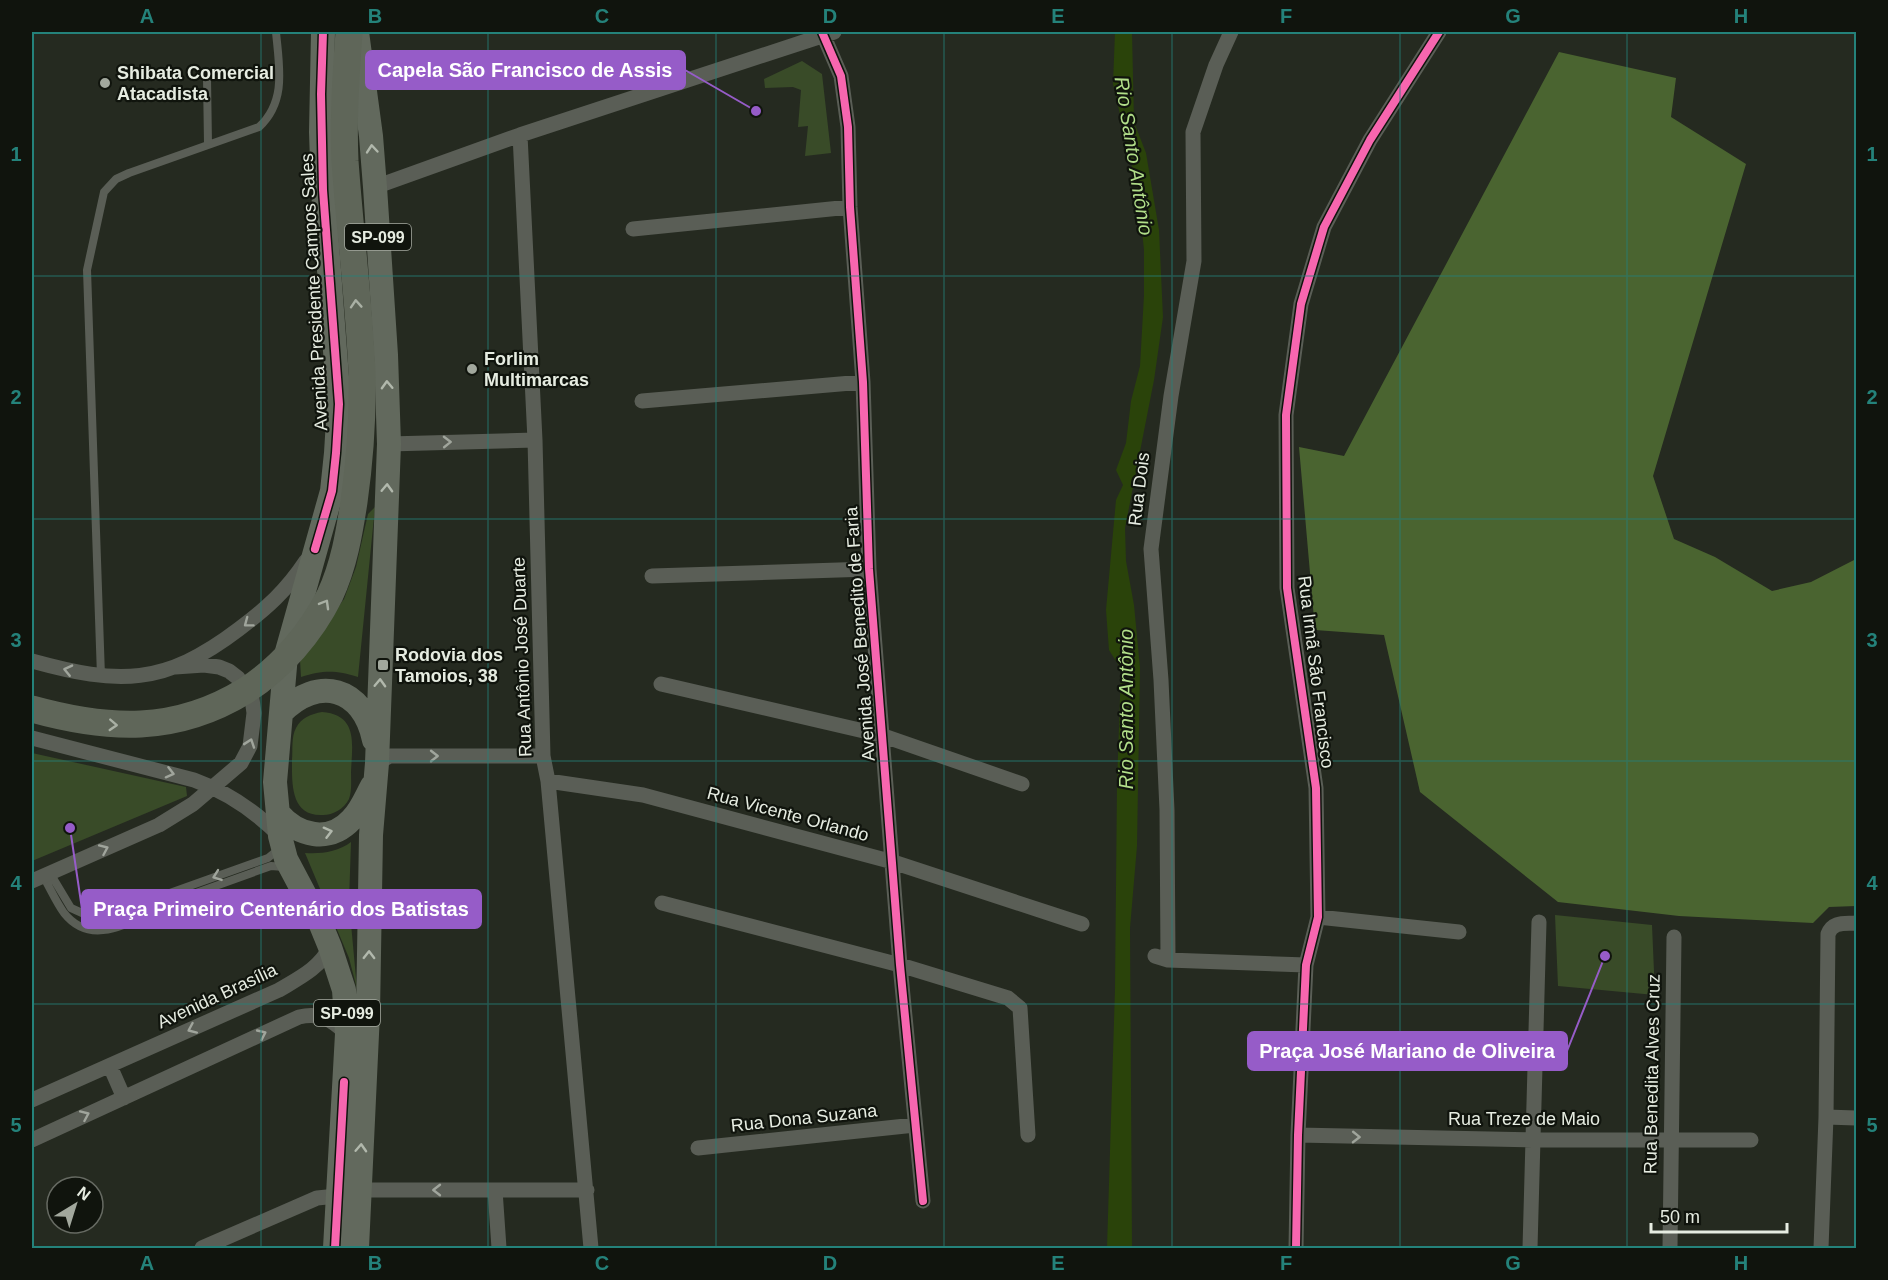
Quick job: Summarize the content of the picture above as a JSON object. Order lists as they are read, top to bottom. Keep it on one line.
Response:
{"streets":{"main road":["SP-099","Avenida Presidente Campos Sales"],"street":["Rua Dois","Avenida José Benedito de Faria","Rua Antônio José Duarte","Rua Irmã São Francisco","Rua Vicente Orlando","Avenida Brasília","Rua Benedita Alves Cruz","Rua Dona Suzana","Rua Treze de Maio"]},"crossings":[["SP-099","Avenida Presidente Campos Sales"],["Avenida Presidente Campos Sales","Avenida Brasília"],["Rua Dois","Rua Irmã São Francisco"],["Avenida José Benedito de Faria","Rua Vicente Orlando"],["Avenida José Benedito de Faria","Rua Dona Suzana"],["Rua Antônio José Duarte","Rua Vicente Orlando"],["Rua Irmã São Francisco","Rua Treze de Maio"],["Rua Benedita Alves Cruz","Rua Treze de Maio"]],"one_way":["Rua Treze de Maio"],"water":["Rio Santo Antônio"],"places":{"other":["Shibata Comercial Atacadista","Capela São Francisco de Assis","Forlim Multimarcas","Praça Primeiro Centenário dos Batistas","Praça José Mariano de Oliveira"],"transit":["Rodovia dos Tamoios, 38"]},"scale_bar":"50 m","north":"top right","grid":{"columns":["A","B","C","D","E","F","G","H"],"rows":["1","2","3","4","5"]}}
